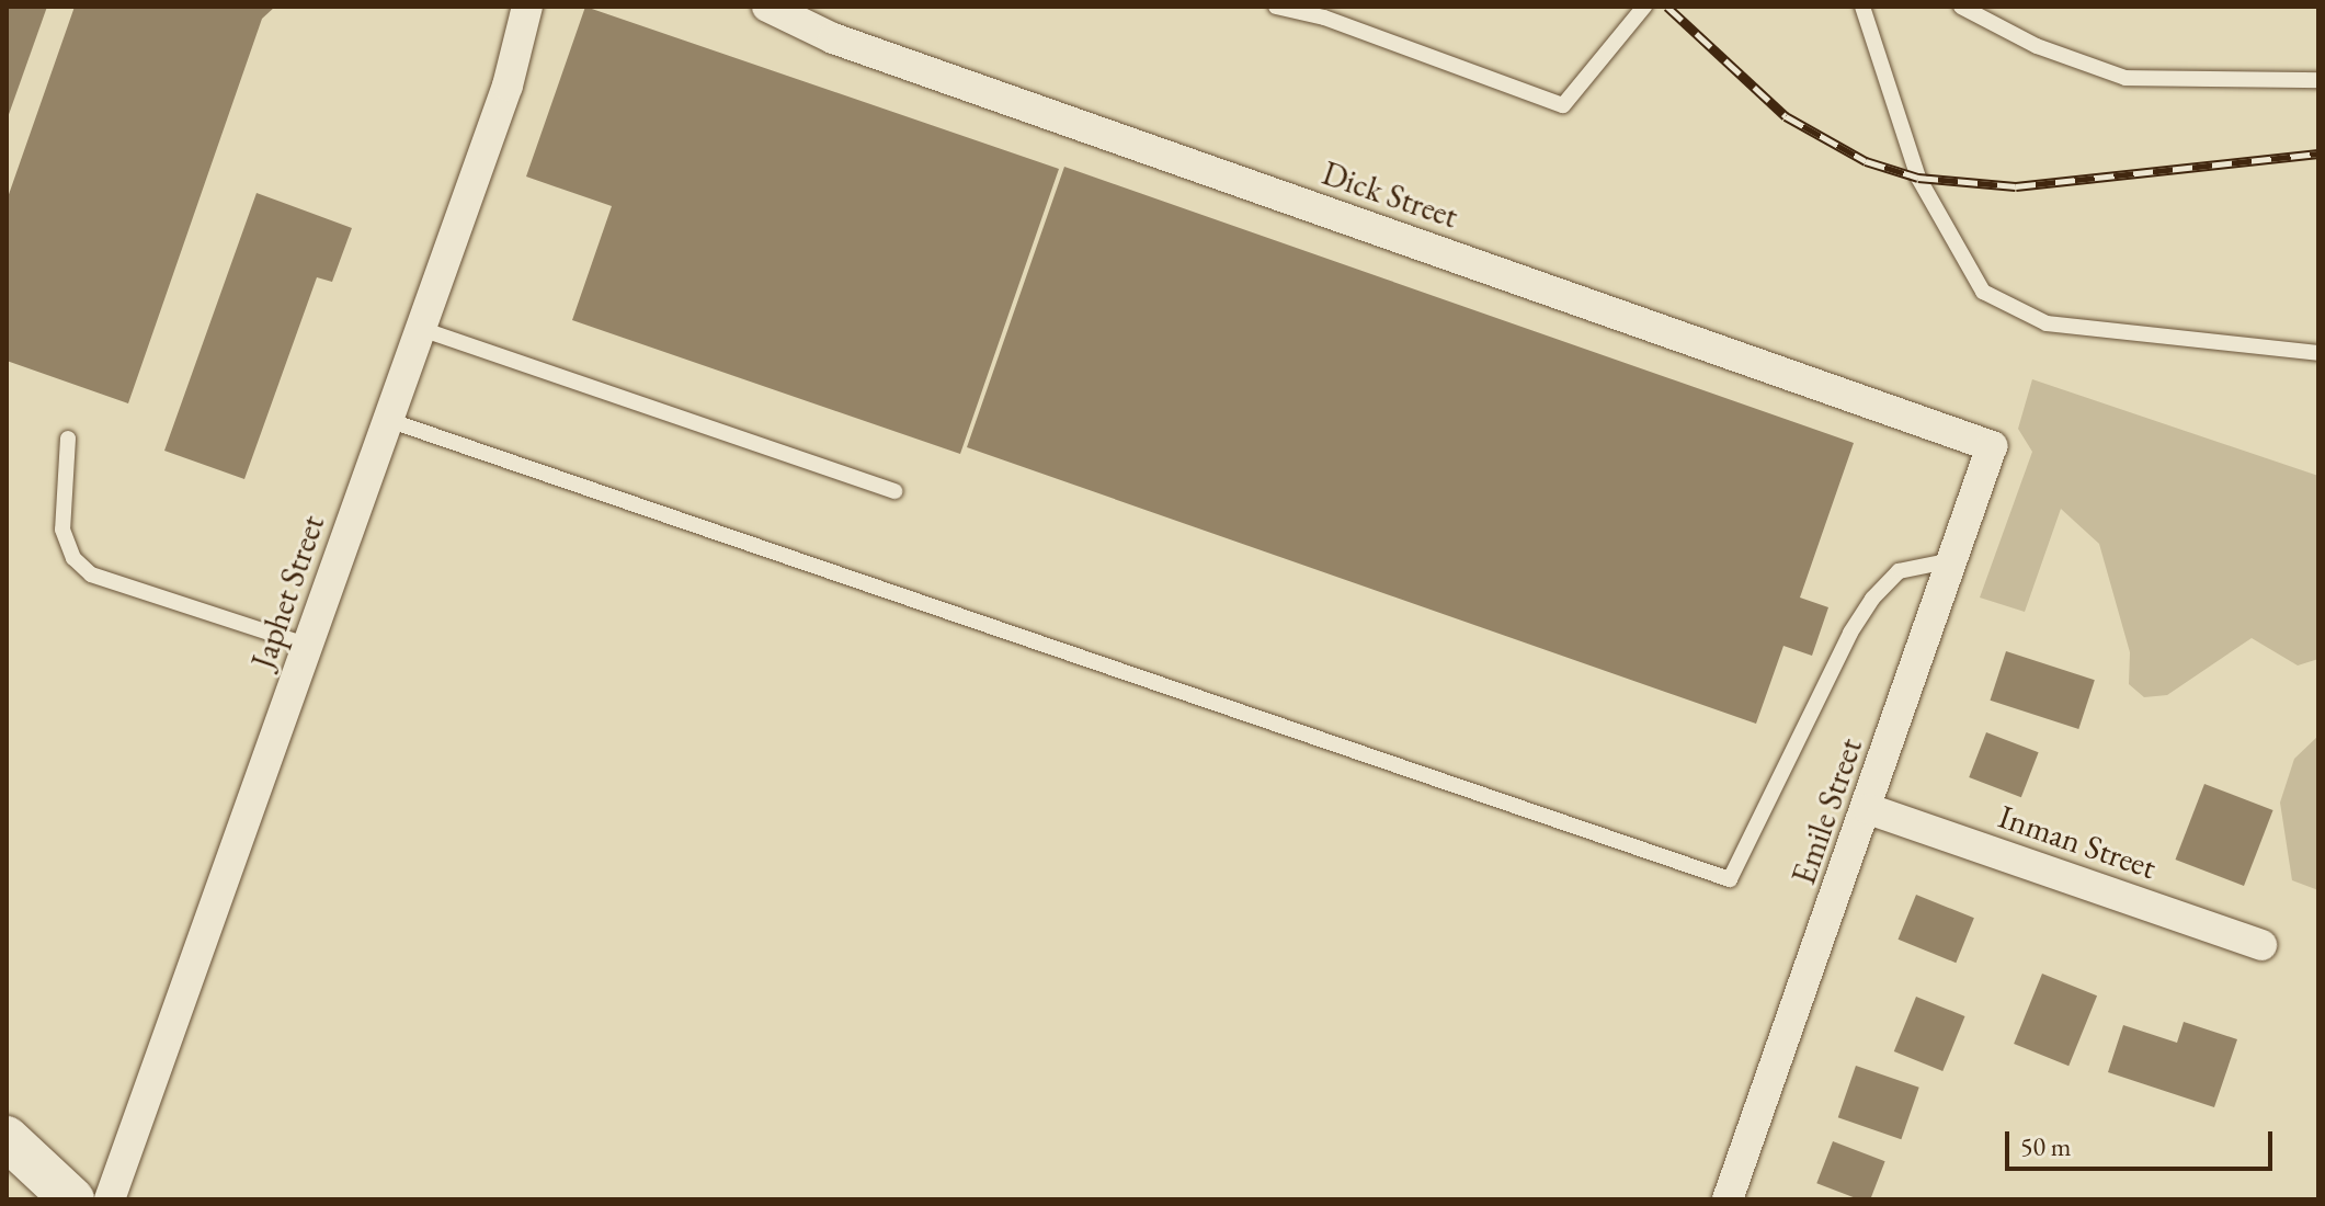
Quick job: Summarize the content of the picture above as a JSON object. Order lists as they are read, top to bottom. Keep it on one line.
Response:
{"streets":{"street":["Dick Street","Japhet Street","Emile Street","Inman Street"]},"crossings":[["Dick Street","Emile Street"],["Emile Street","Inman Street"]],"scale_bar":"50 m"}
